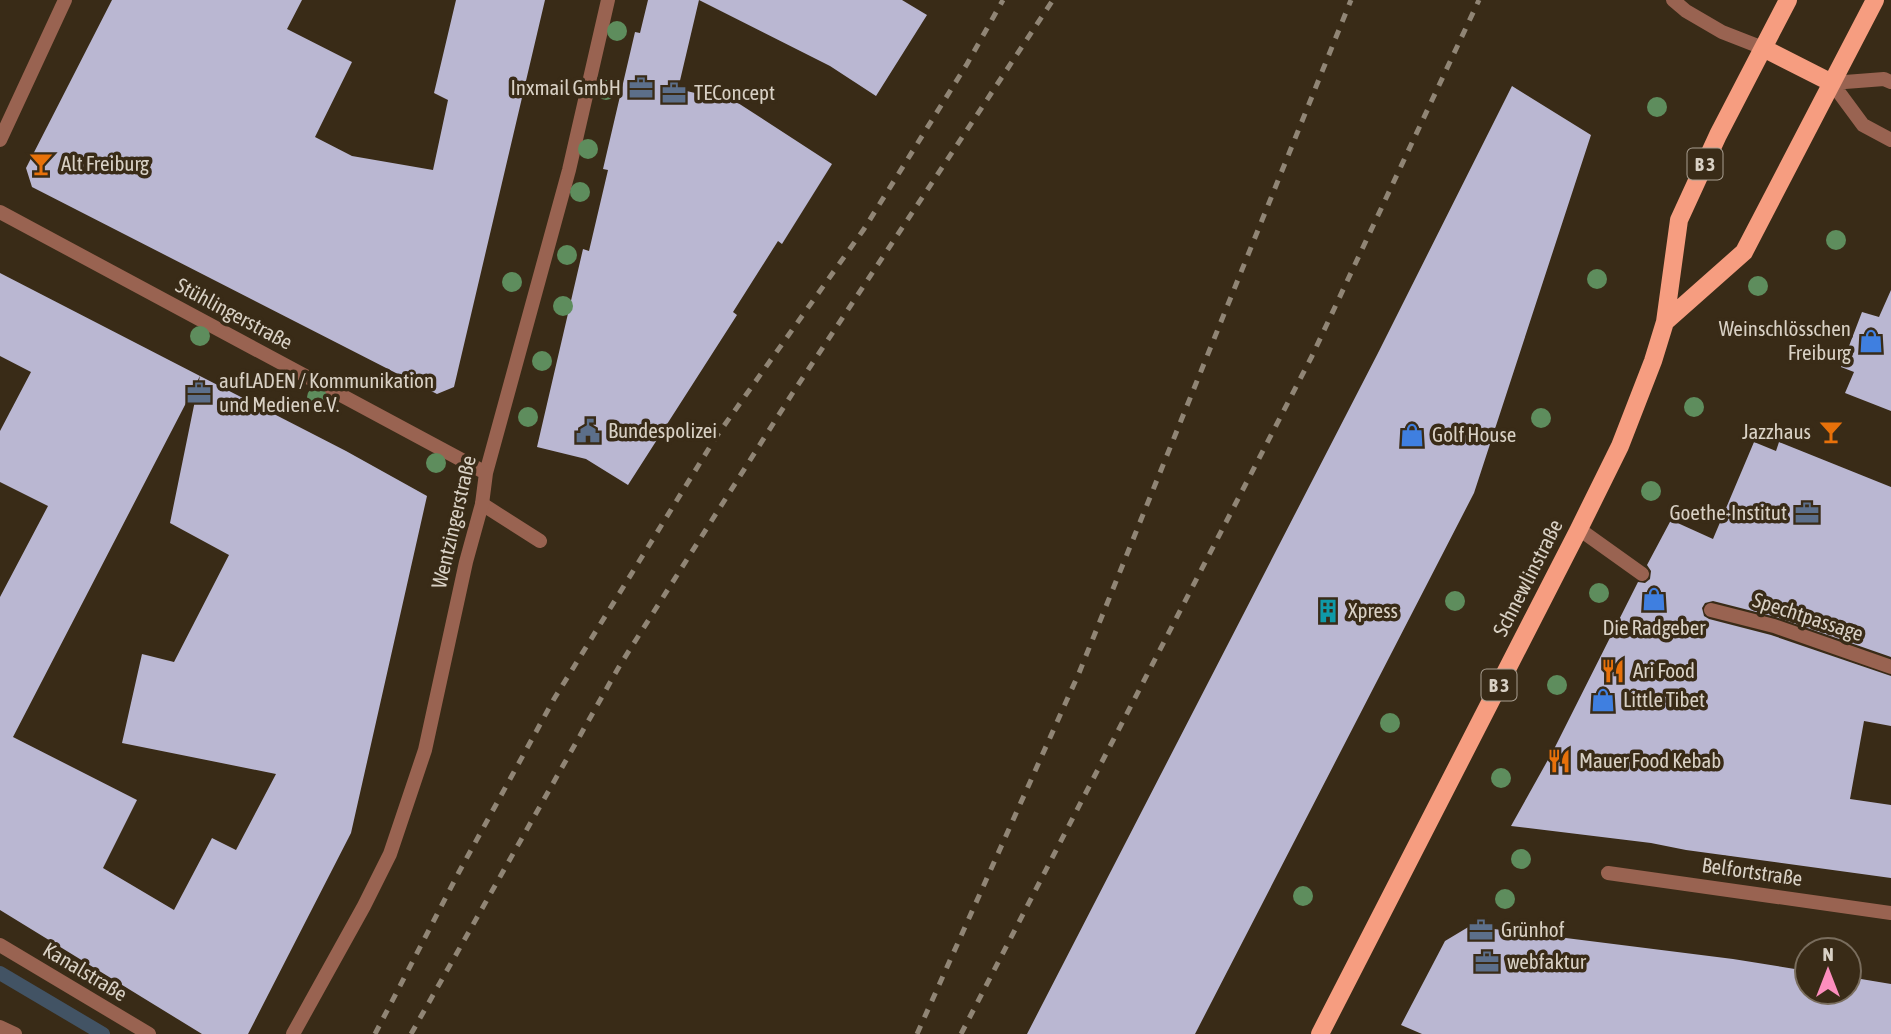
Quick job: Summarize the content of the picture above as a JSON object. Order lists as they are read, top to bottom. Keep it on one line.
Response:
{"streets":{"main road":["B 3","Schnewlinstraße"],"street":["Stühlingerstraße","Wentzingerstraße","Spechtpassage","Belfortstraße","Kanalstraße"]},"crossings":[["B 3","Schnewlinstraße"],["Stühlingerstraße","Wentzingerstraße"]],"places":{"office":["Inxmail GmbH","TEConcept","aufLADEN / Kommunikation und Medien e.V.","Goethe-Institut","Grünhof","webfaktur"],"bar":["Alt Freiburg","Jazzhaus"],"shop":["Weinschlösschen Freiburg","Golf House","Die Radgeber","Little Tibet"],"public building":["Bundespolizei"],"building":["Xpress"],"restaurant":["Ari Food","Mauer Food Kebab"]},"north":"top"}
